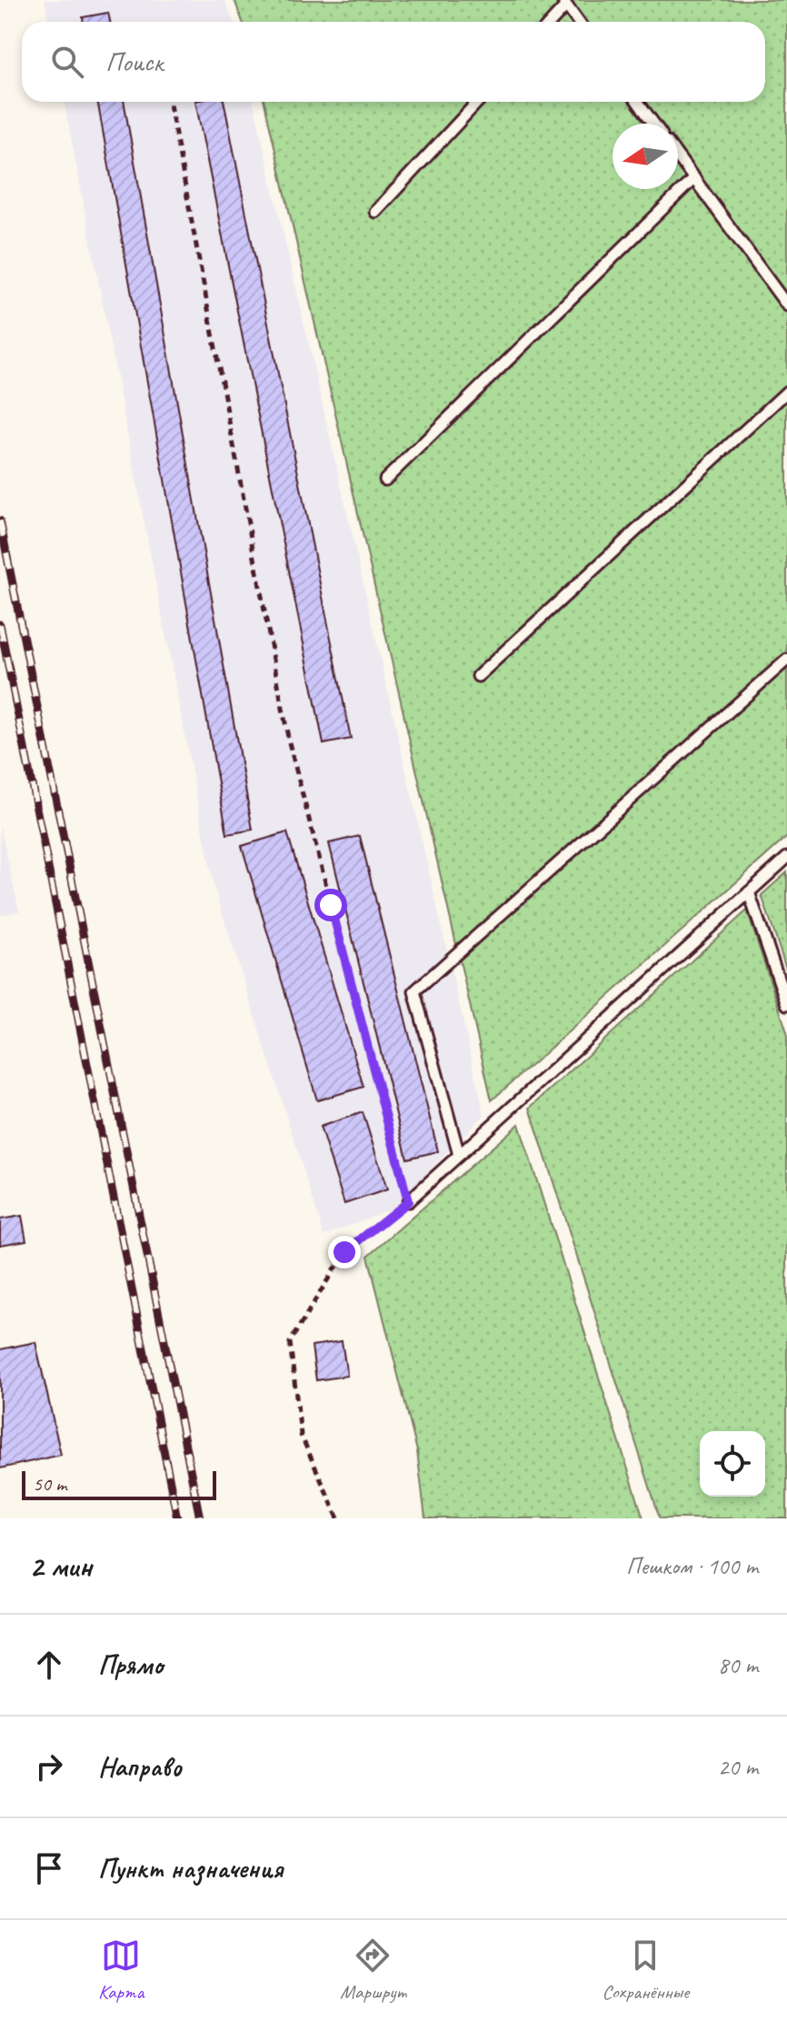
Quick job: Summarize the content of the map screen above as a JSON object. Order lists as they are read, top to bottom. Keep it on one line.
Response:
{"scale_bar":"50 m","north":"left","page":{"search":"Поиск","scale":"50 m","heading":["2 мин","Пешком · 100 m"],"list":[["Прямо","80 m"],["Направо","20 m"],"Пункт назначения"],"nav":["Карта","Маршрут","Сохранённые"]}}
